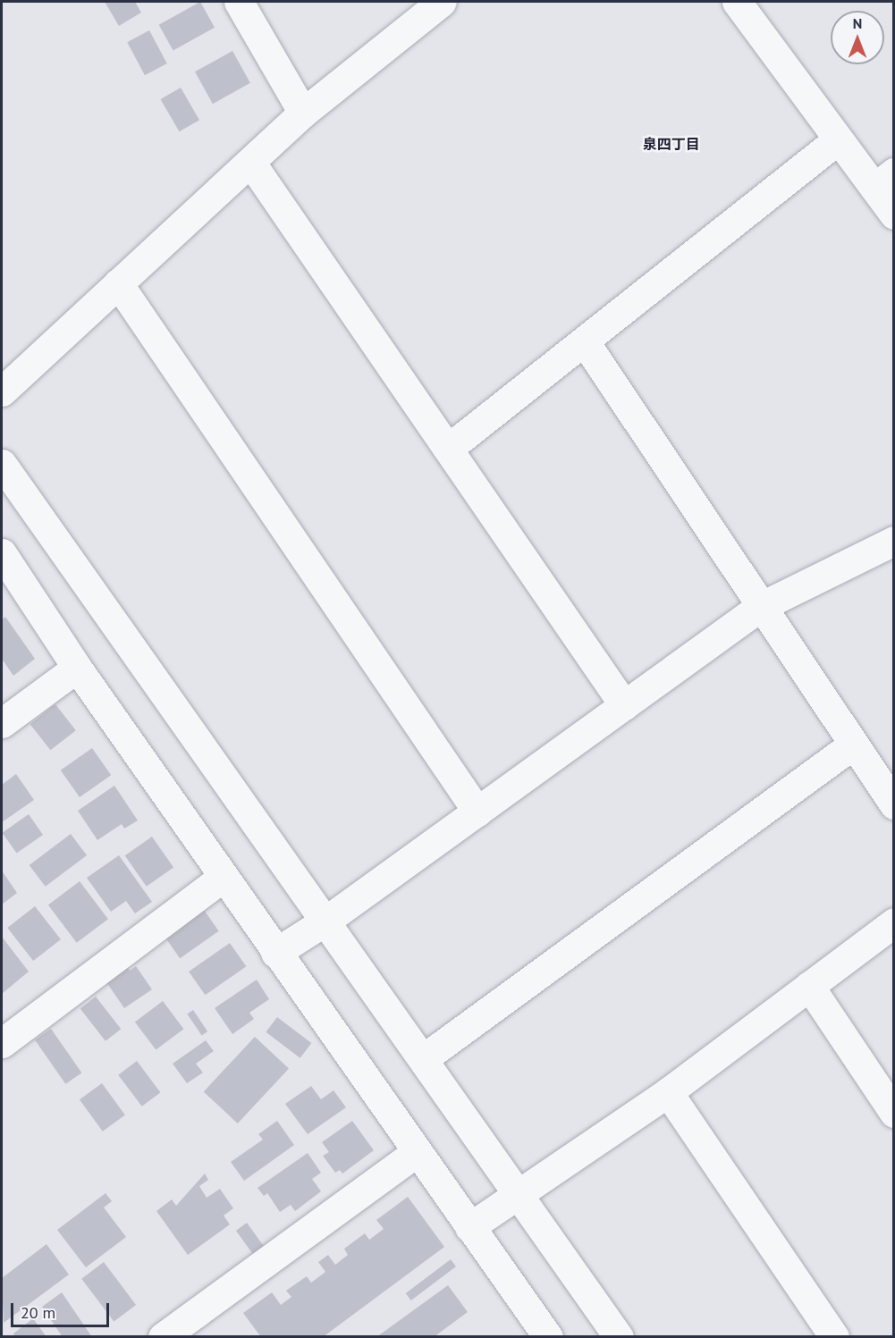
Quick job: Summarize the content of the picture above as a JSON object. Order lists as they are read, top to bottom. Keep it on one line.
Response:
{"districts":["泉四丁目"],"scale_bar":"20 m","north":"top"}
